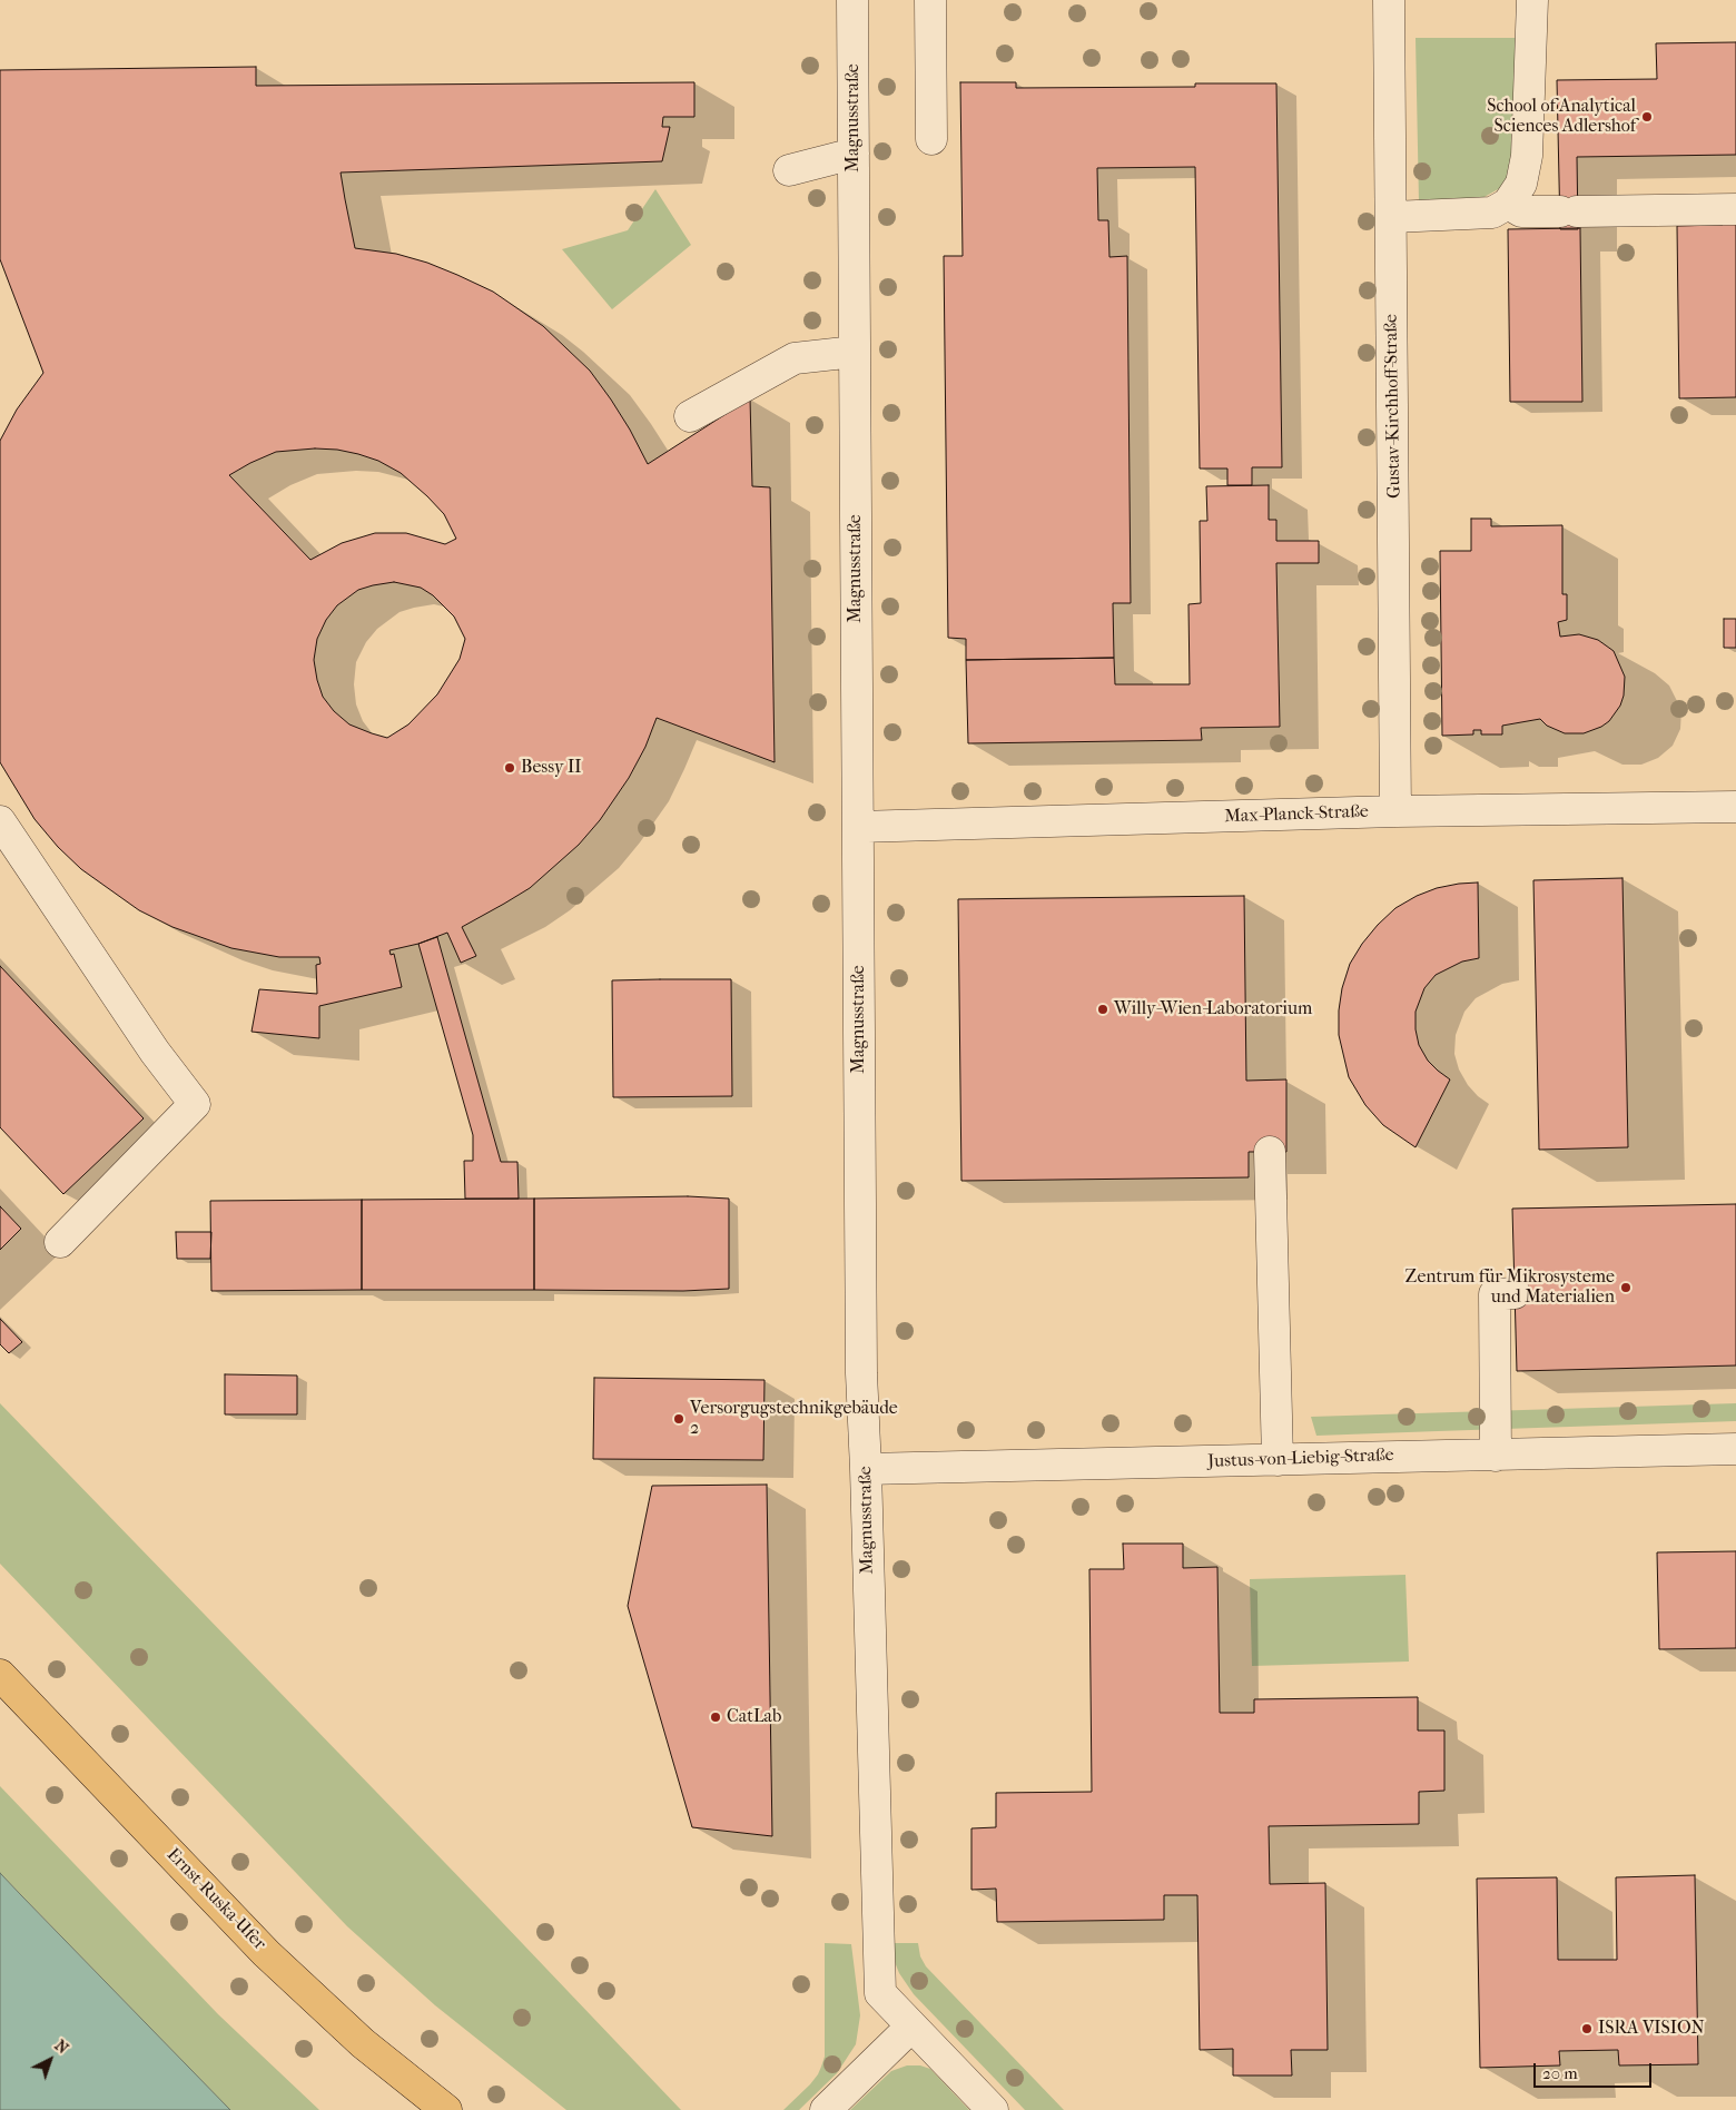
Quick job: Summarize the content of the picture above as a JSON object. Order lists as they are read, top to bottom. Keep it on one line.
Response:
{"streets":{"main road":["Ernst-Ruska-Ufer"],"street":["Magnusstraße","Gustav-Kirchhoff-Straße","Max-Planck-Straße","Justus-von-Liebig-Straße"]},"crossings":[["Magnusstraße","Max-Planck-Straße"],["Magnusstraße","Justus-von-Liebig-Straße"],["Gustav-Kirchhoff-Straße","Max-Planck-Straße"]],"places":["School of Analytical Sciences Adlershof","Bessy II","Willy-Wien-Laboratorium","Zentrum für Mikrosysteme und Materialien","Versorgugstechnikgebäude 2","CatLab","ISRA VISION"],"scale_bar":"20 m","north":"top right"}
